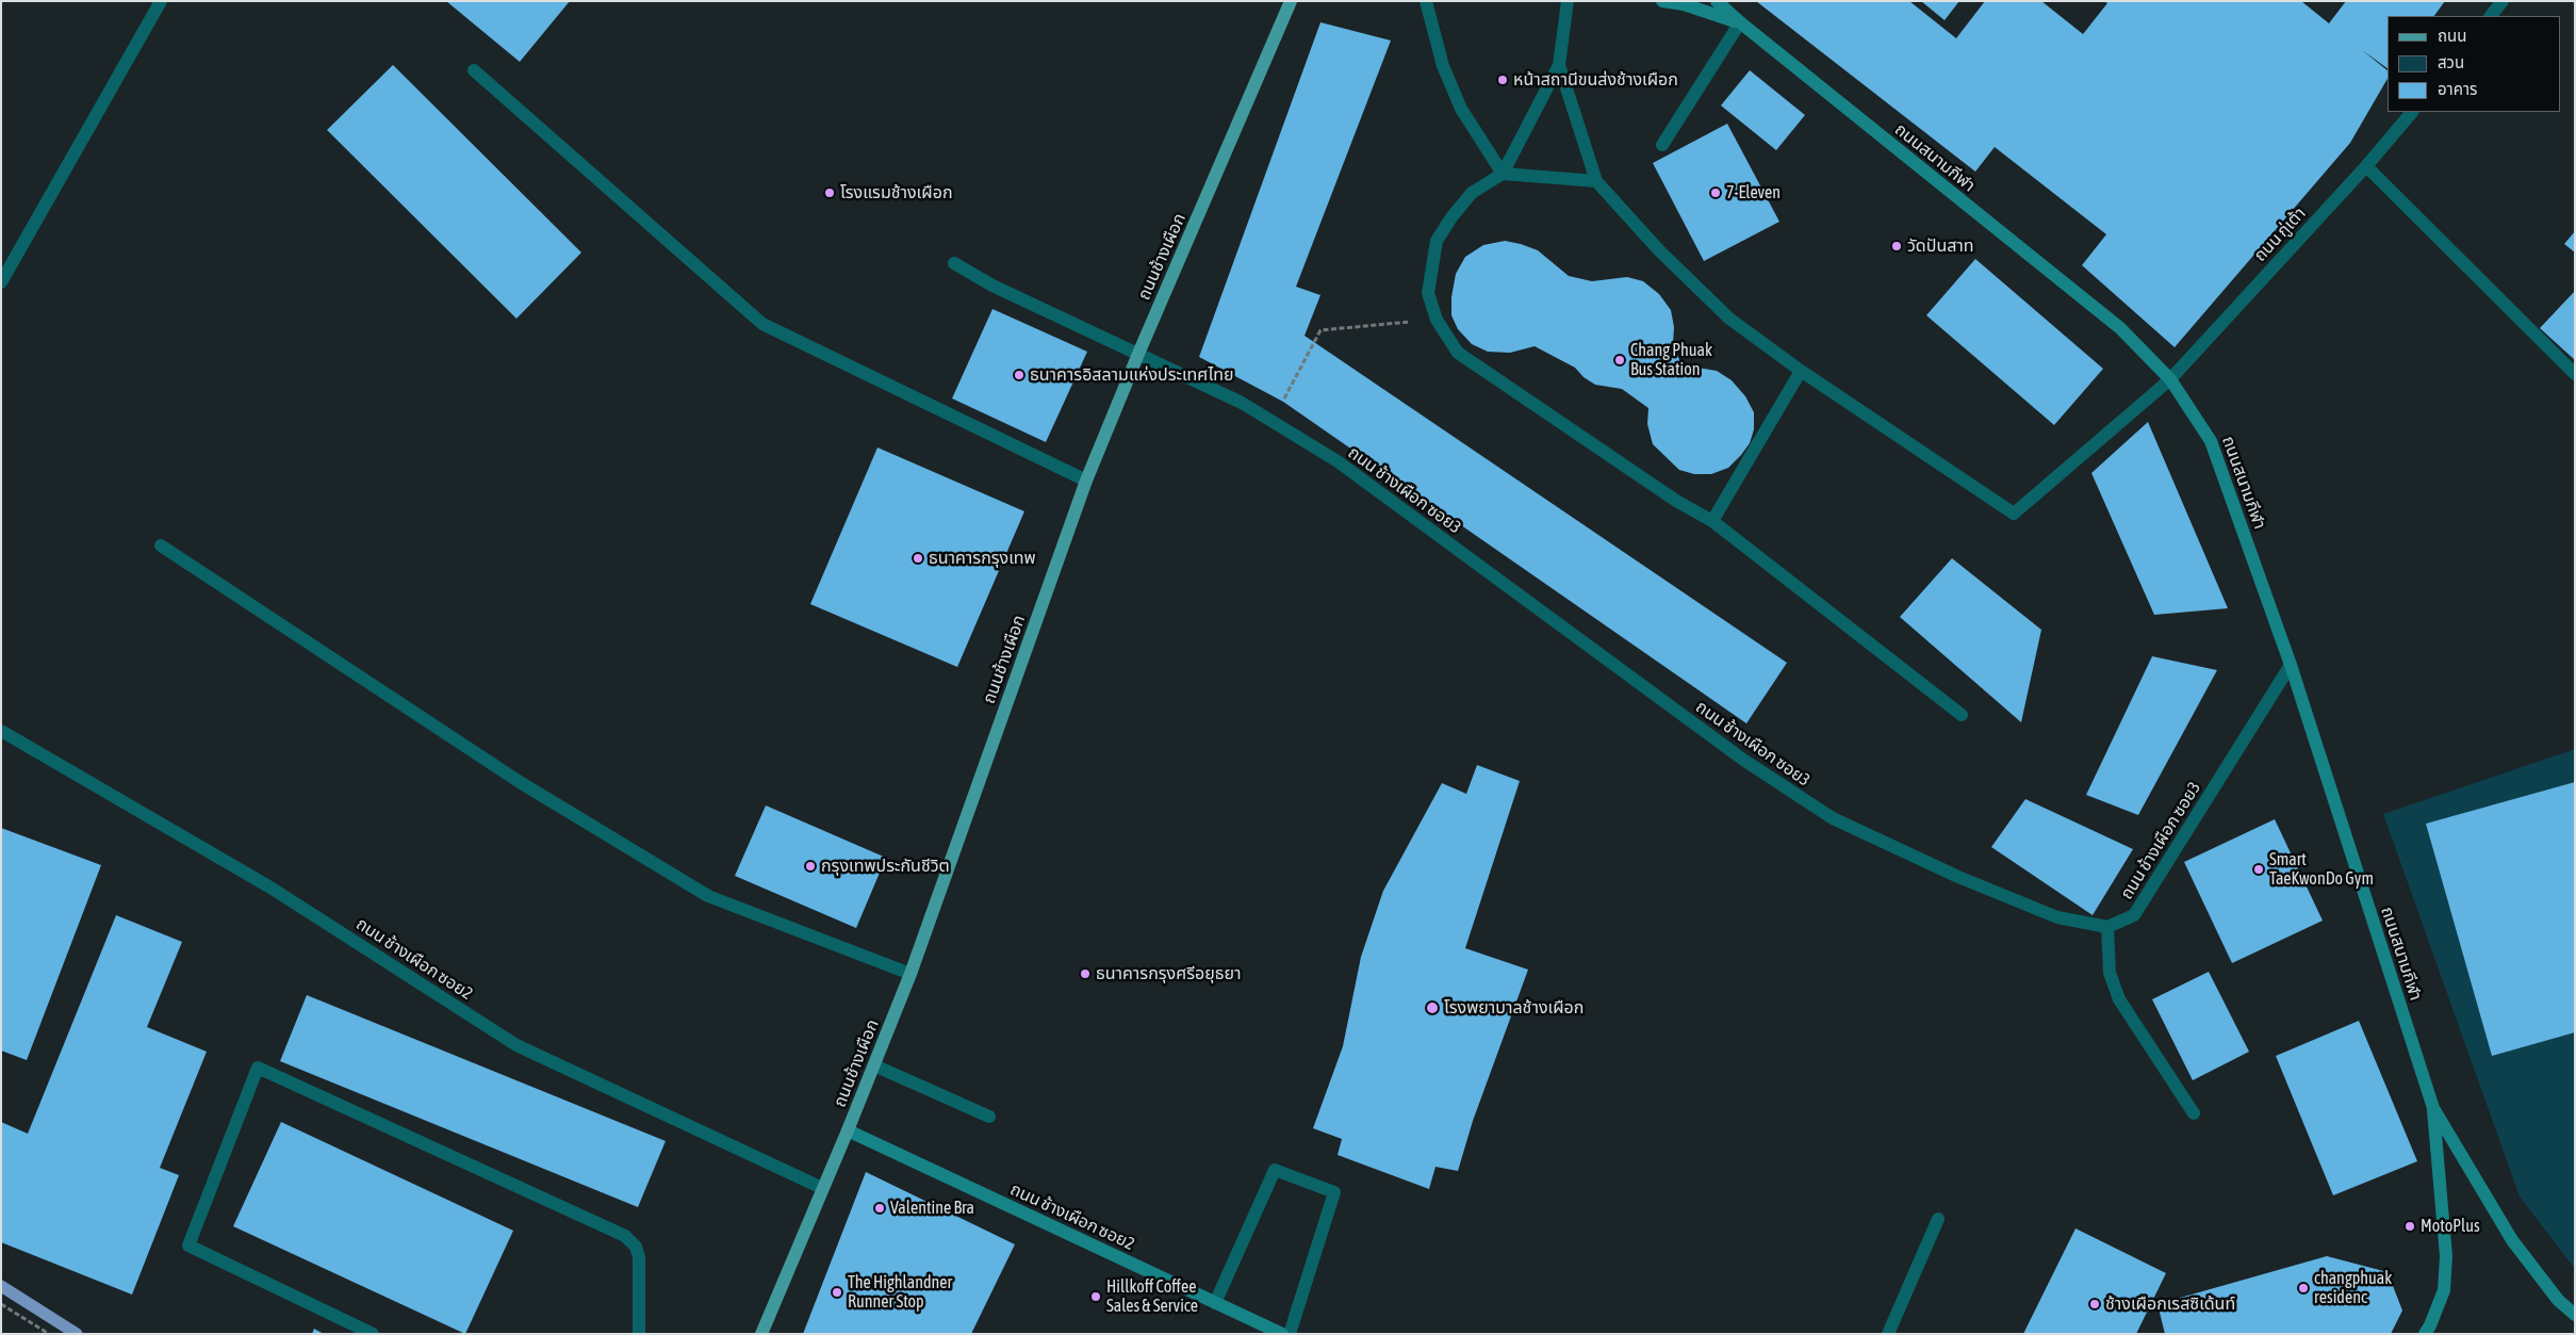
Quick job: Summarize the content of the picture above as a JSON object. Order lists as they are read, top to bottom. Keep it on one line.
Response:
{"streets":{"main road":["ถนนช้างเผือก"],"street":["ถนนสนามกีฬา","ถนน กู่เต้า","ถนน ช้างเผือก ซอย3","ถนน ช้างเผือก ซอย2"]},"crossings":[["ถนนสนามกีฬา","ถนน กู่เต้า"],["ถนนสนามกีฬา","ถนน ช้างเผือก ซอย3"],["ถนนช้างเผือก","ถนน ช้างเผือก ซอย3"],["ถนนช้างเผือก","ถนน ช้างเผือก ซอย2"]],"places":["หน้าสถานีขนส่งช้างเผือก","โรงแรมช้างเผือก","7-Eleven","วัดปันสาท","Chang Phuak Bus Station","ธนาคารอิสลามแห่งประเทศไทย","ธนาคารกรุงเทพ","กรุงเทพประกันชีวิต","Smart TaeKwonDo Gym","ธนาคารกรุงศรีอยุธยา","โรงพยาบาลช้างเผือก","Valentine Bra","MotoPlus","changphuak residenc","The Highlandner Runner Stop","Hillkoff Coffee Sales & Service","ช้างเผือกเรสซิเด้นท์"],"legend":["ถนน","สวน","อาคาร"]}
